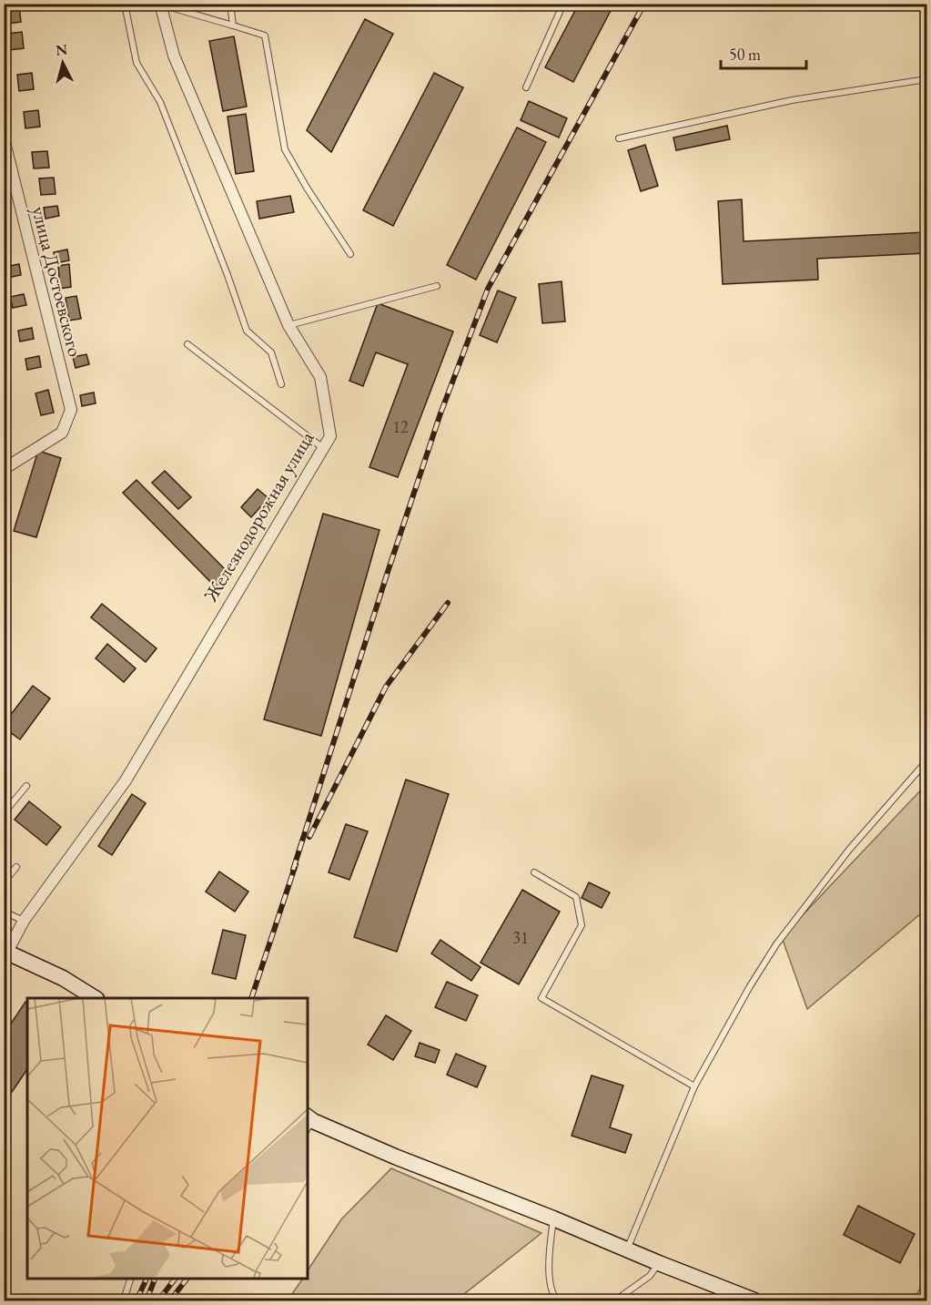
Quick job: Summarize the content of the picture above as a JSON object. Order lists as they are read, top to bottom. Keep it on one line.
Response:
{"streets":{"street":["улица Достоевского","Железнодорожная улица"]},"house_numbers":["12","31"],"scale_bar":"50 m","north":"top"}
